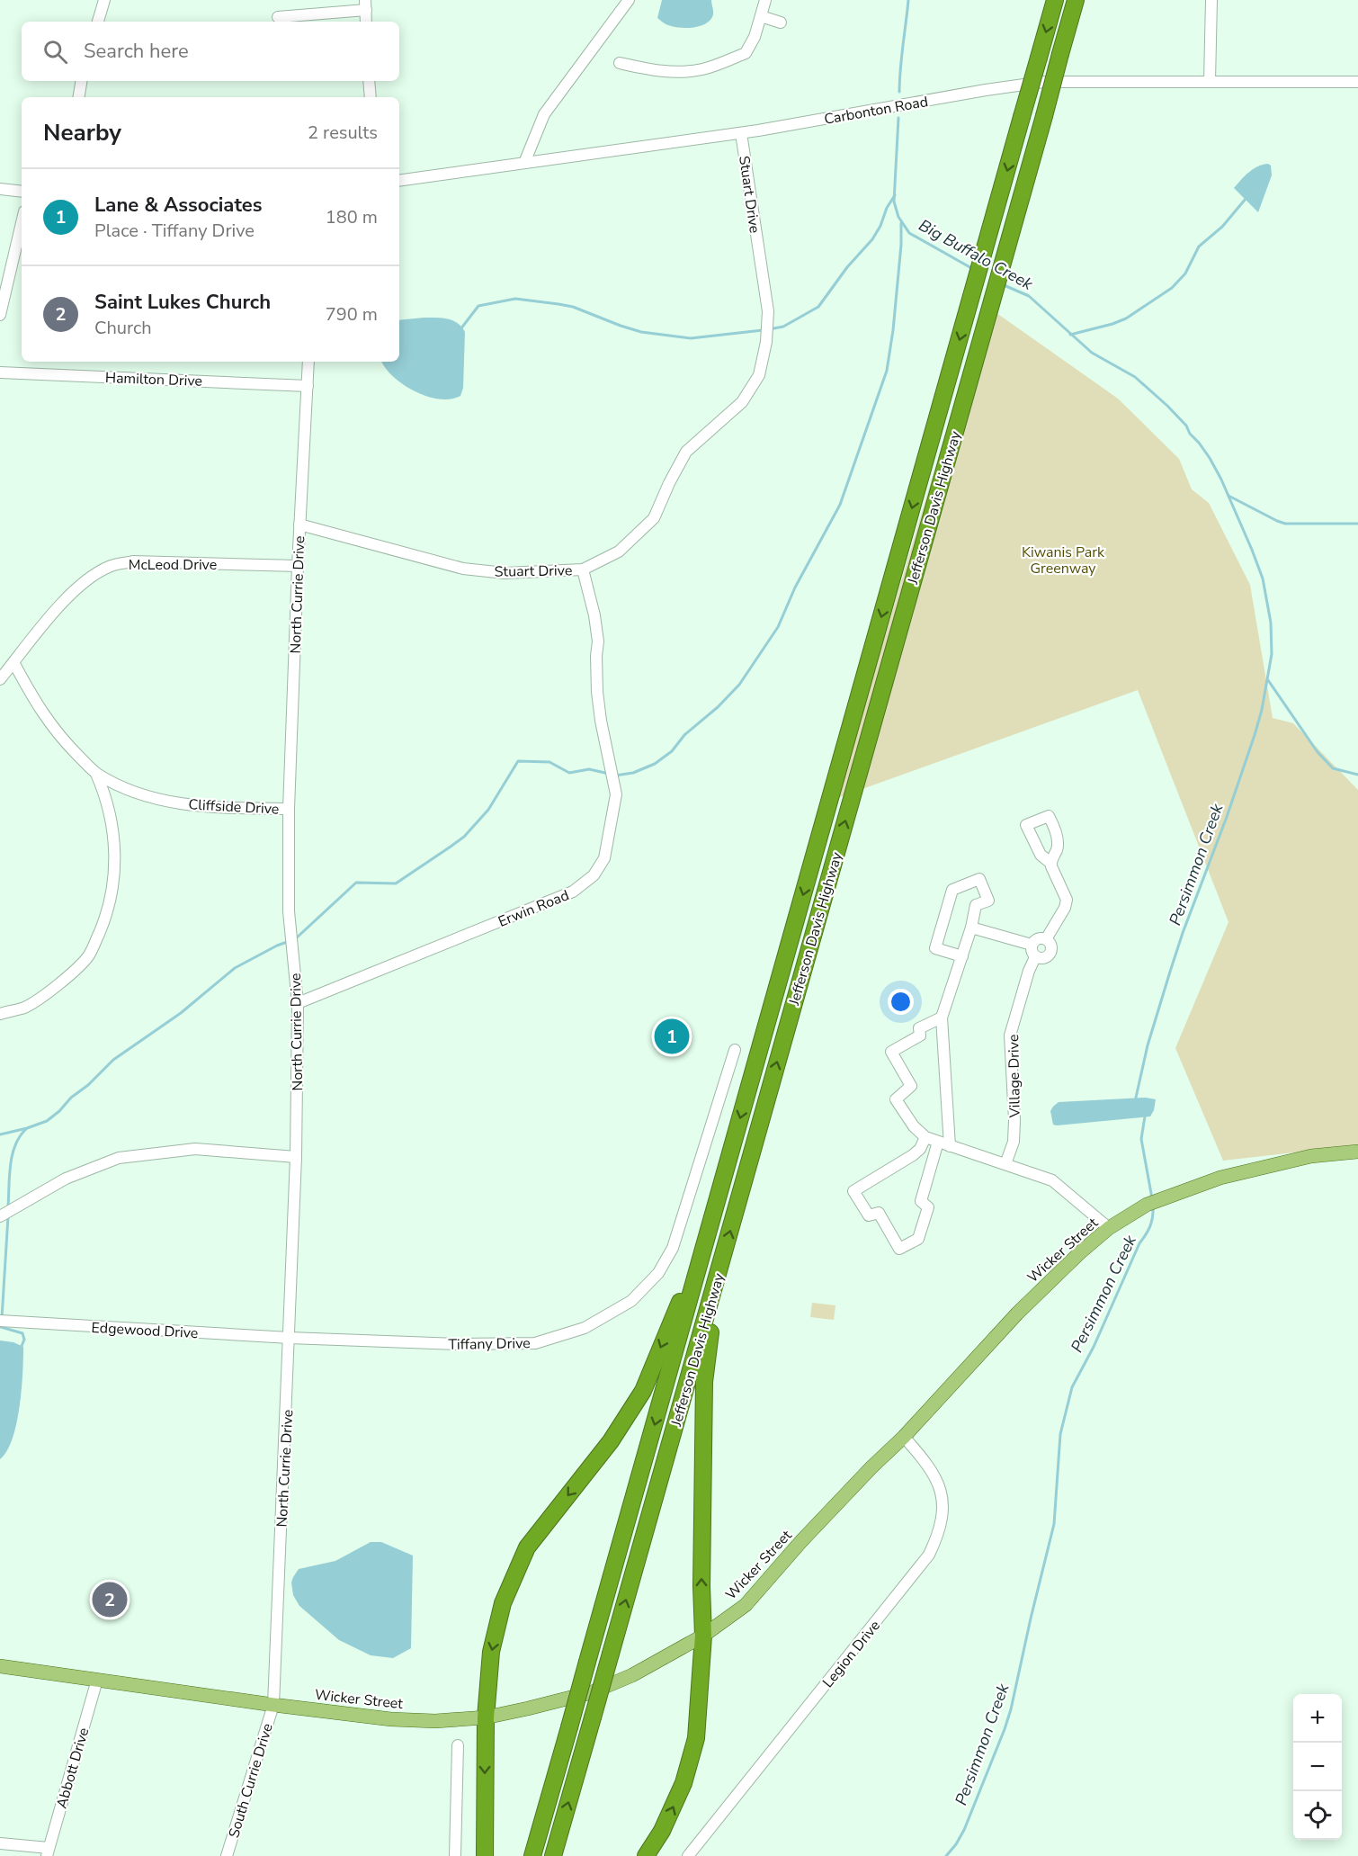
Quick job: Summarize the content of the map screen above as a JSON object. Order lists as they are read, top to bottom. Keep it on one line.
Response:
{"streets":{"highway":["Jefferson Davis Highway"],"main road":["Wicker Street"],"street":["Carbonton Road","Stuart Drive","Hamilton Drive","McLeod Drive","North Currie Drive","Cliffside Drive","Erwin Road","Village Drive","Edgewood Drive","Tiffany Drive","Legion Drive","Abbott Drive","South Currie Drive"]},"crossings":[["Carbonton Road","Stuart Drive"],["Stuart Drive","North Currie Drive"],["Stuart Drive","Erwin Road"],["Hamilton Drive","North Currie Drive"],["McLeod Drive","North Currie Drive"],["McLeod Drive","Cliffside Drive"],["North Currie Drive","Cliffside Drive"],["North Currie Drive","Erwin Road"],["North Currie Drive","Wicker Street"],["North Currie Drive","Edgewood Drive"],["North Currie Drive","Tiffany Drive"],["North Currie Drive","South Currie Drive"],["Wicker Street","Legion Drive"],["Wicker Street","Abbott Drive"],["Wicker Street","South Currie Drive"],["Edgewood Drive","Tiffany Drive"]],"water":["Big Buffalo Creek","Persimmon Creek"],"parks":["Kiwanis Park Greenway"],"page":{"search":"Search here","heading":["Nearby","2 results"],"list":[{"mark":"1","name":"Lane & Associates","note":"Place · Tiffany Drive","value":"180 m"},{"mark":"2","name":"Saint Lukes Church","note":"Church","value":"790 m"}],"pins":["1","2"],"map_buttons":["+","−"]}}
